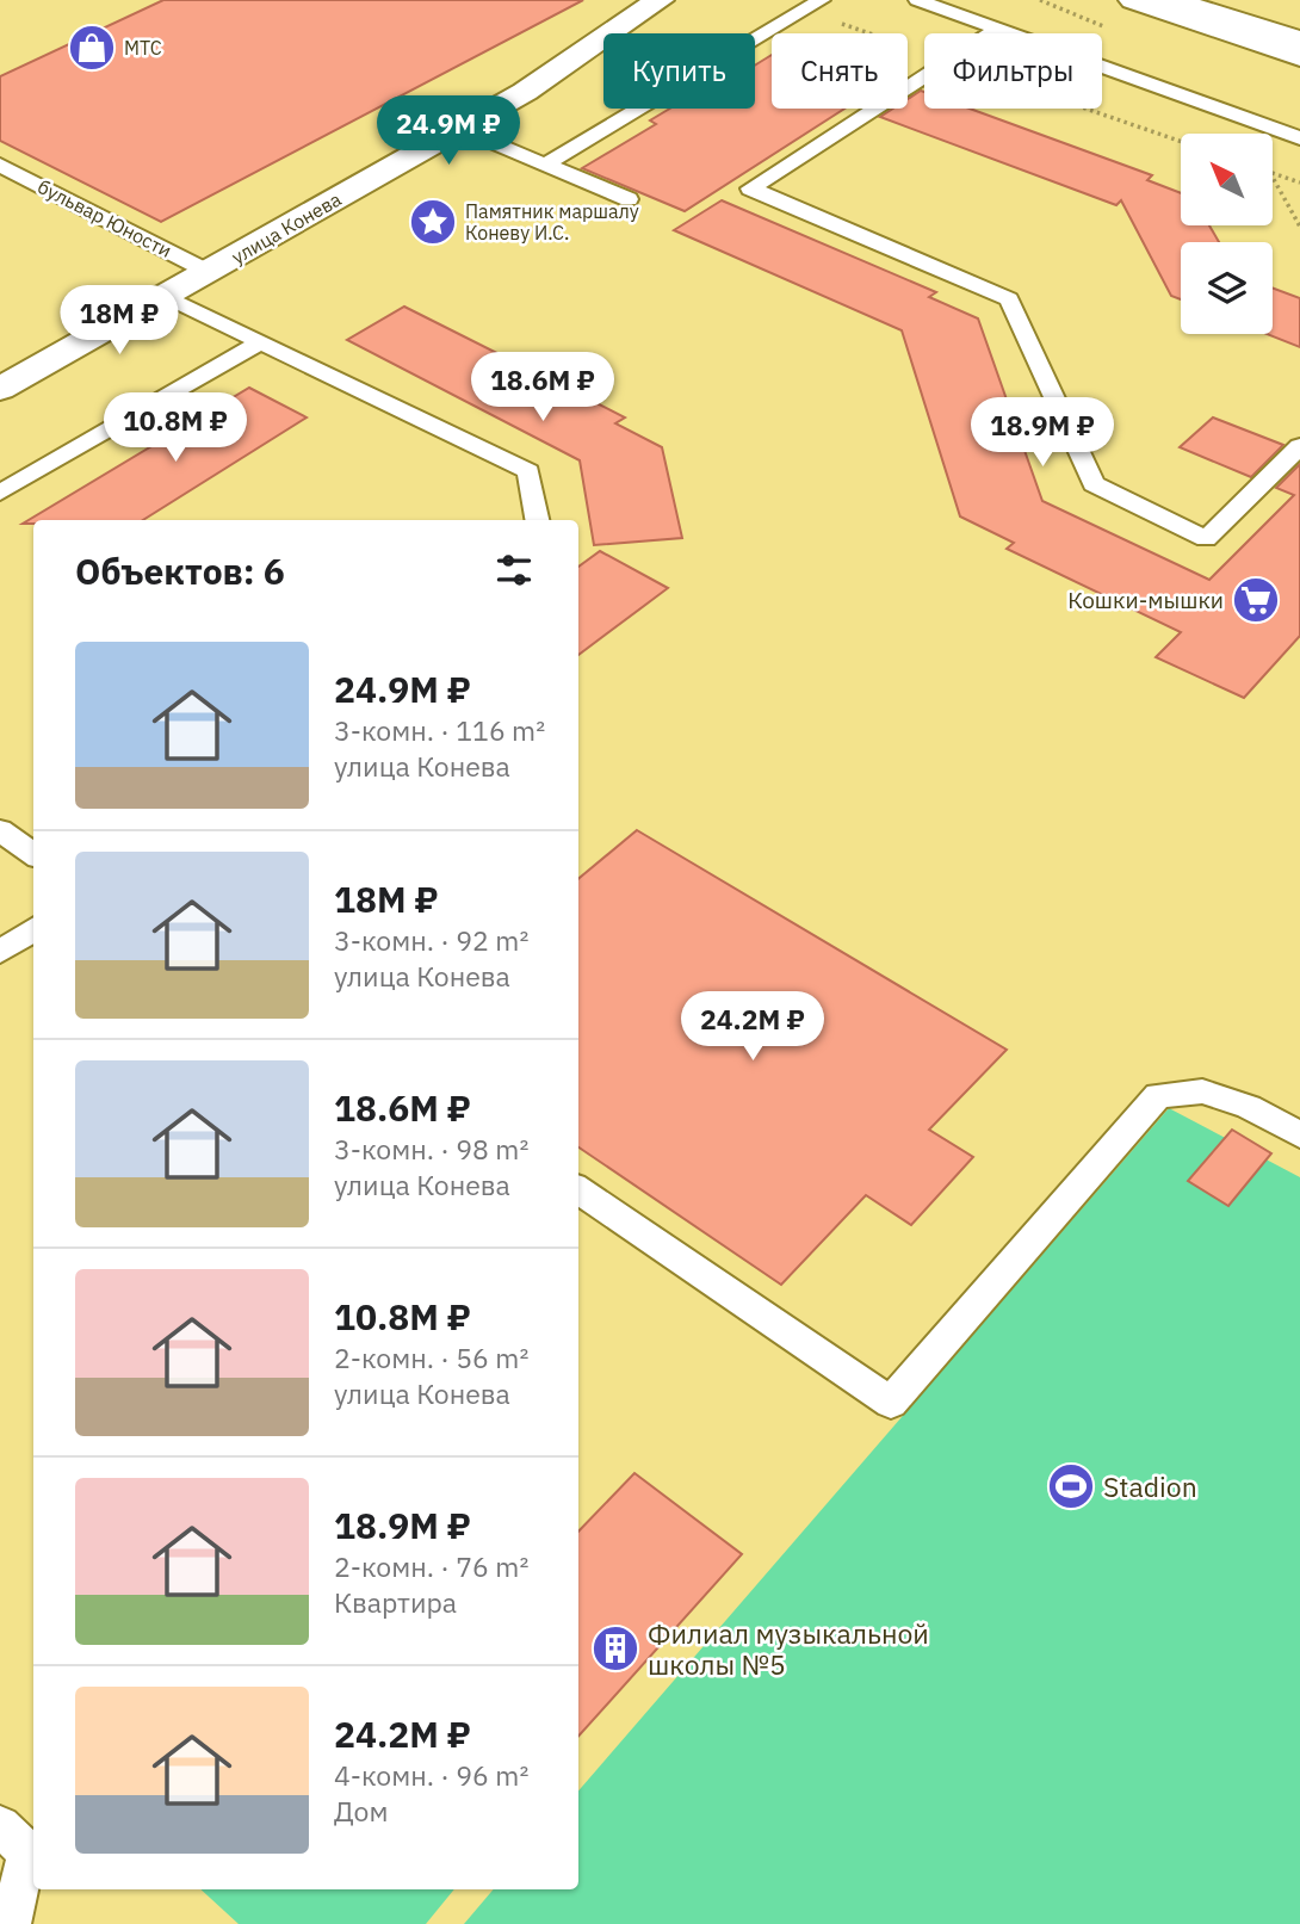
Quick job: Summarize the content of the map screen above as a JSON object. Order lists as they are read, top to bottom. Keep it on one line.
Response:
{"streets":{"street":["улица Конева"],"lane":["бульвар Юности"]},"crossings":[["бульвар Юности","улица Конева"]],"places":{"shop":["МТС"],"place":["Памятник маршалу Коневу И.С."],"supermarket":["Кошки-мышки"],"sports":["Stadion"],"building":["Филиал музыкальной школы №5"]},"north":"top left","page":{"chip":["Купить","Снять","Фильтры"],"price":["24.9M ₽","18M ₽","18.6M ₽","10.8M ₽","18.9M ₽","24.2M ₽"],"heading":"Объектов: 6","list":[{"name":"24.9M ₽","note":"3-комн. · 116 m² · улица Конева"},{"name":"18M ₽","note":"3-комн. · 92 m² · улица Конева"},{"name":"18.6M ₽","note":"3-комн. · 98 m² · улица Конева"},{"name":"10.8M ₽","note":"2-комн. · 56 m² · улица Конева"},{"name":"18.9M ₽","note":"2-комн. · 76 m² · Квартира"},{"name":"24.2M ₽","note":"4-комн. · 96 m² · Дом"}]}}
